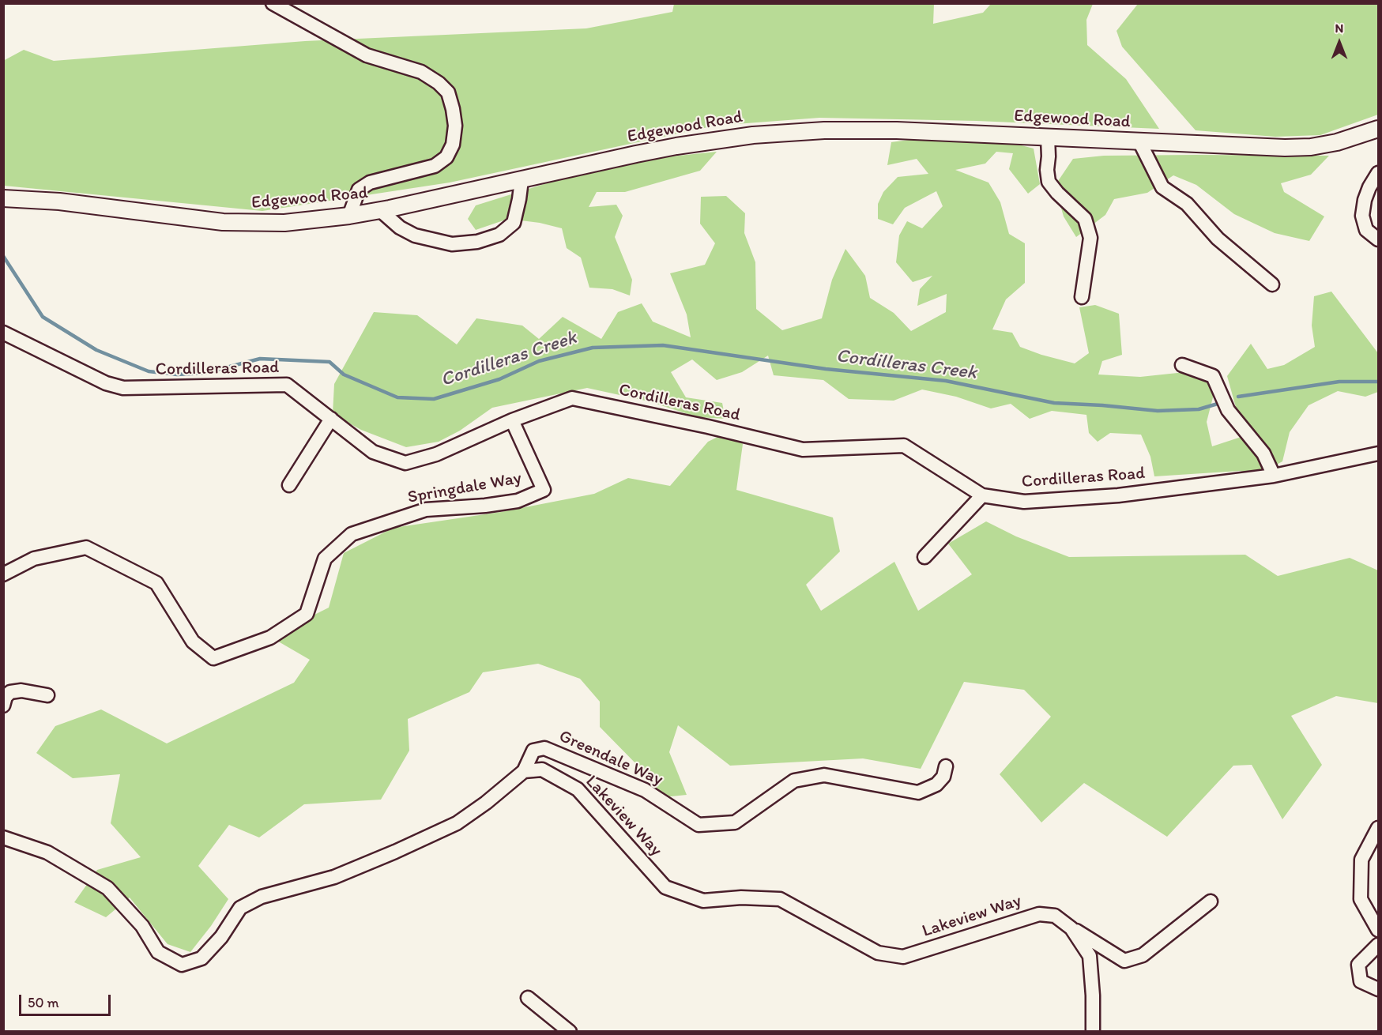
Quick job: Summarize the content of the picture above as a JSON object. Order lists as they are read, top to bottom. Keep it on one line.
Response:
{"streets":{"main road":["Edgewood Road"],"street":["Cordilleras Road","Springdale Way","Greendale Way","Lakeview Way"]},"crossings":[["Cordilleras Road","Springdale Way"],["Greendale Way","Lakeview Way"]],"water":["Cordilleras Creek"],"scale_bar":"50 m","north":"top"}
